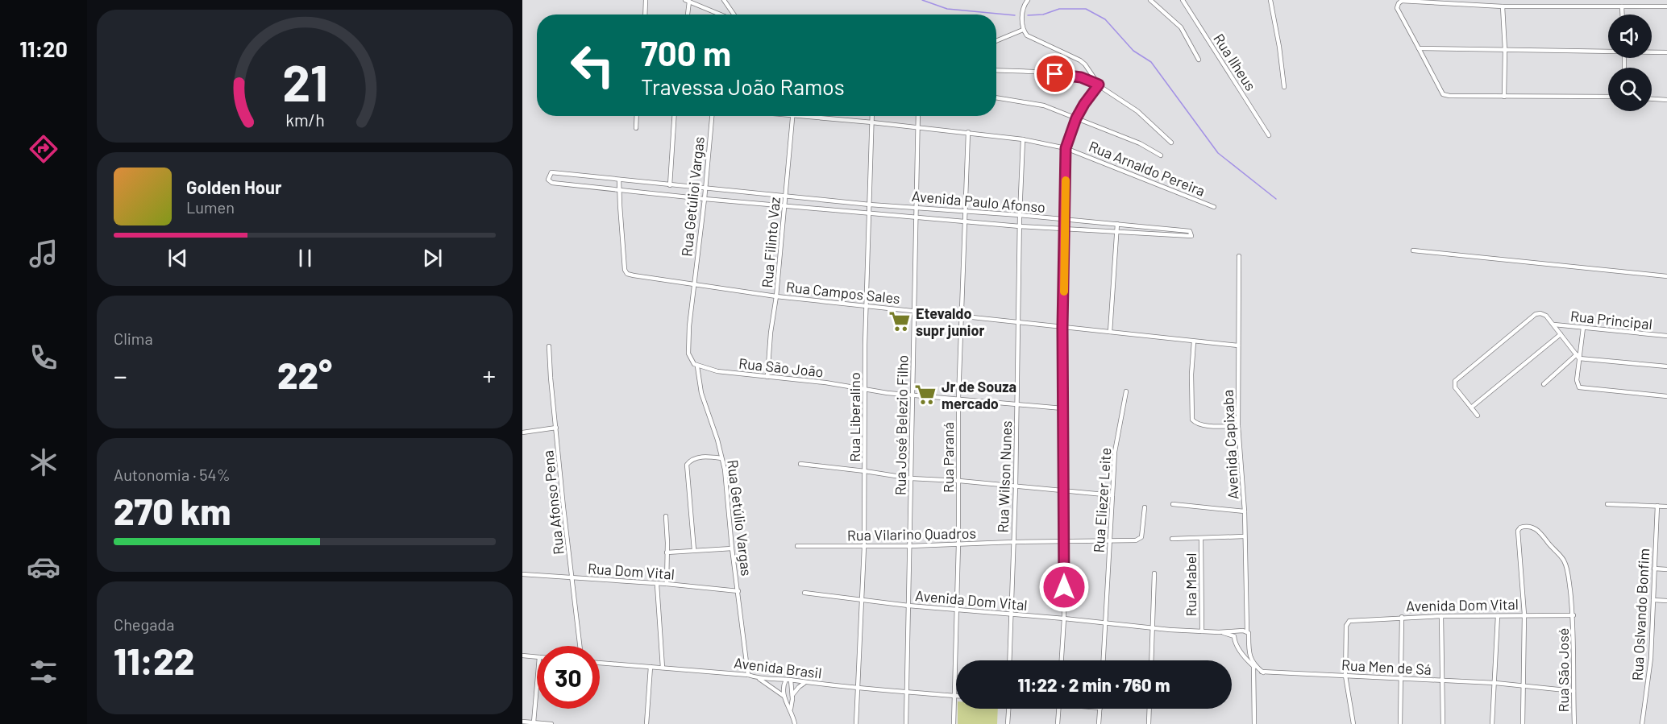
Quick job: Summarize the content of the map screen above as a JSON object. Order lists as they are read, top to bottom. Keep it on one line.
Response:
{"streets":{"street":["Rua Ilheus","Rua Arnaldo Pereira","Rua Getúlioi Vargas","Avenida Paulo Afonso","Rua Filinto Vaz","Rua Campos Sales","Rua Principal","Rua São João","Rua Liberalino","Rua José Belezio Filho","Avenida Capixaba","Rua Paraná","Rua Wilson Nunes","Rua Eliezer Leite","Rua Afonso Pena","Rua Getúlio Vargas","Rua Vilarino Quadros","Rua Dom Vital","Rua Mabel","Avenida Dom Vital","Rua Oslvando Bonfim","Rua Men de Sá","Avenida Brasil","Rua São José"]},"crossings":[["Rua Arnaldo Pereira","Rua Filinto Vaz"],["Rua Arnaldo Pereira","Rua Liberalino"],["Rua Arnaldo Pereira","Rua José Belezio Filho"],["Rua Arnaldo Pereira","Rua Paraná"],["Rua Arnaldo Pereira","Rua Wilson Nunes"],["Rua Getúlioi Vargas","Avenida Paulo Afonso"],["Rua Getúlioi Vargas","Rua Campos Sales"],["Avenida Paulo Afonso","Rua Filinto Vaz"],["Avenida Paulo Afonso","Rua Campos Sales"],["Avenida Paulo Afonso","Rua Liberalino"],["Avenida Paulo Afonso","Rua José Belezio Filho"],["Avenida Paulo Afonso","Rua Paraná"],["Avenida Paulo Afonso","Rua Wilson Nunes"],["Rua Filinto Vaz","Rua Campos Sales"],["Rua Filinto Vaz","Rua São João"],["Rua Campos Sales","Rua Liberalino"],["Rua Campos Sales","Rua José Belezio Filho"],["Rua Campos Sales","Avenida Capixaba"],["Rua Campos Sales","Rua Paraná"],["Rua Campos Sales","Rua Wilson Nunes"],["Rua São João","Rua Liberalino"],["Rua São João","Rua José Belezio Filho"],["Rua São João","Rua Paraná"],["Rua São João","Rua Wilson Nunes"],["Rua São João","Rua Getúlio Vargas"],["Rua Liberalino","Rua Vilarino Quadros"],["Rua Liberalino","Avenida Dom Vital"],["Rua Liberalino","Avenida Brasil"],["Rua José Belezio Filho","Rua Vilarino Quadros"],["Rua José Belezio Filho","Avenida Dom Vital"],["Rua José Belezio Filho","Avenida Brasil"],["Avenida Capixaba","Avenida Dom Vital"],["Rua Paraná","Rua Vilarino Quadros"],["Rua Paraná","Avenida Dom Vital"],["Rua Paraná","Avenida Brasil"],["Rua Wilson Nunes","Rua Vilarino Quadros"],["Rua Wilson Nunes","Avenida Dom Vital"],["Rua Eliezer Leite","Rua Vilarino Quadros"],["Rua Eliezer Leite","Avenida Dom Vital"],["Rua Afonso Pena","Rua Dom Vital"],["Rua Getúlio Vargas","Rua Dom Vital"],["Rua Getúlio Vargas","Avenida Brasil"],["Rua Mabel","Avenida Dom Vital"],["Avenida Dom Vital","Rua Men de Sá"],["Avenida Dom Vital","Rua São José"],["Rua Men de Sá","Rua São José"]],"places":{"supermarket":["Etevaldo supr junior","Jr de Souza mercado"]},"page":{"tabs":"11:20","turn":["700 m","Travessa João Ramos"],"song":["Golden Hour","Lumen"],"tile":["Clima",["Autonomia · 54%","270 km"],["Chegada","11:22"]],"heat":["−","22°","+"],"limit":"30","trip":"11:22 · 2 min · 760 m","gauge":["21","km/h"]}}
